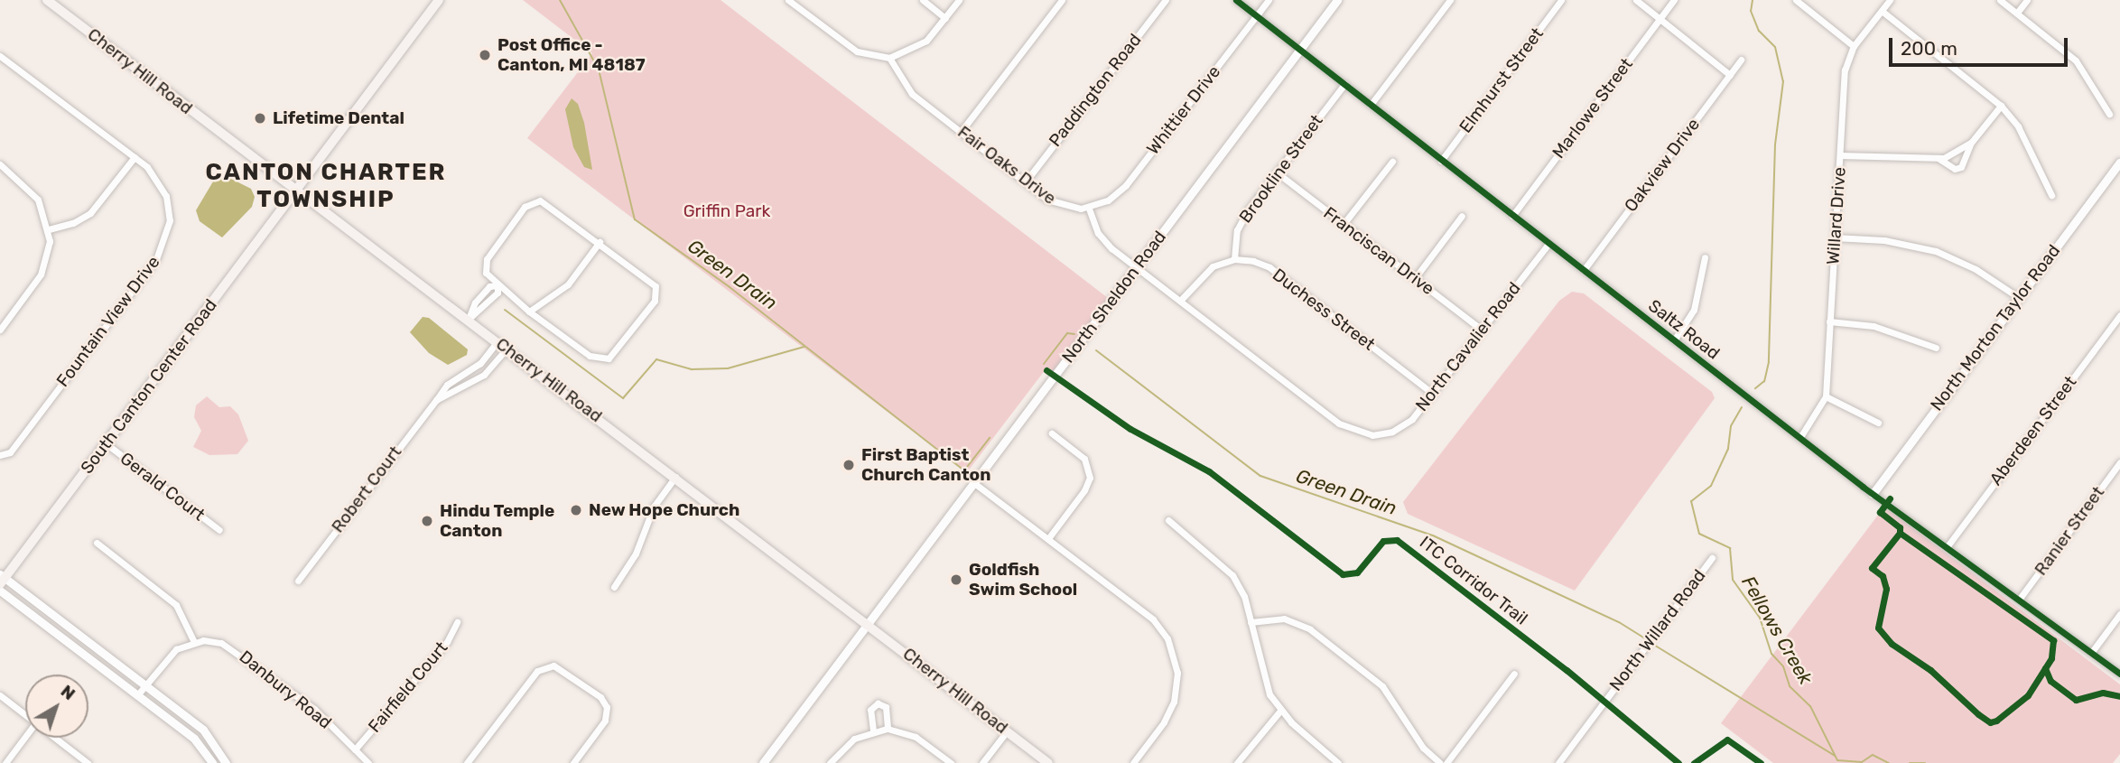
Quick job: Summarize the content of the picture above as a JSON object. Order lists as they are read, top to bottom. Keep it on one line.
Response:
{"streets":{"main road":["Cherry Hill Road","South Canton Center Road"],"street":["Elmhurst Street","Paddington Road","Marlowe Street","Whittier Drive","Fair Oaks Drive","Oakview Drive","Brookline Street","Willard Drive","Franciscan Drive","North Sheldon Road","Duchess Street","Fountain View Drive","North Morton Taylor Road","Saltz Road","North Cavalier Road","Aberdeen Street","Gerald Court","Robert Court","Ranier Street","North Willard Road","Fairfield Court","Danbury Road"],"cycle path":["ITC Corridor Trail"]},"crossings":[["Cherry Hill Road","North Sheldon Road"],["Cherry Hill Road","South Canton Center Road"],["Cherry Hill Road","Robert Court"],["Elmhurst Street","Saltz Road"],["Paddington Road","Fair Oaks Drive"],["Marlowe Street","Saltz Road"],["Whittier Drive","Fair Oaks Drive"],["Whittier Drive","Saltz Road"],["Oakview Drive","Saltz Road"],["Brookline Street","Franciscan Drive"],["Brookline Street","Duchess Street"],["Brookline Street","Saltz Road"],["Willard Drive","Saltz Road"],["Franciscan Drive","North Cavalier Road"],["North Sheldon Road","Saltz Road"],["Duchess Street","North Cavalier Road"],["North Morton Taylor Road","Saltz Road"],["Saltz Road","North Cavalier Road"],["Saltz Road","Aberdeen Street"],["Saltz Road","Ranier Street"],["South Canton Center Road","Gerald Court"],["Fairfield Court","Danbury Road"]],"districts":["CANTON CHARTER TOWNSHIP"],"water":["Green Drain","Fellows Creek"],"parks":["Griffin Park"],"places":["Post Office - Canton, MI 48187","Lifetime Dental","First Baptist Church Canton","New Hope Church","Hindu Temple Canton","Goldfish Swim School"],"scale_bar":"200 m","north":"top right"}
